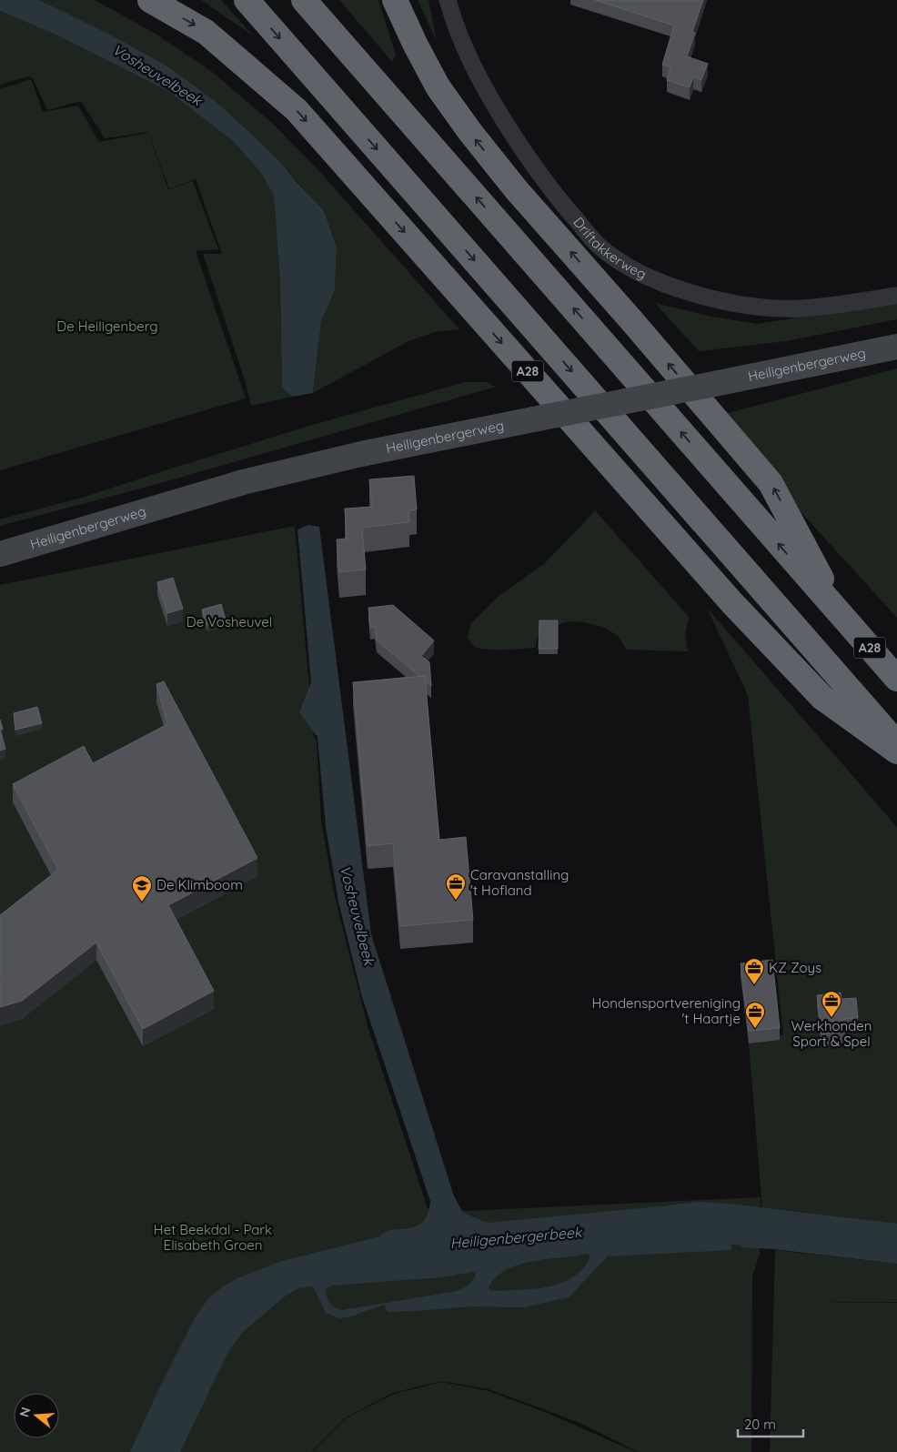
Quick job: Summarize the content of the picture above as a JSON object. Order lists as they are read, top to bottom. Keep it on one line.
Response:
{"streets":{"highway":["A28"],"main road":["Heiligenbergerweg"],"street":["Driftakkerweg"]},"water":["Vosheuvelbeek","Heiligenbergerbeek"],"parks":["De Heiligenberg","De Vosheuvel","Het Beekdal - Park Elisabeth Groen"],"places":{"office":["Caravanstalling 't Hofland","KZ Zoys","Werkhonden Sport & Spel","Hondensportvereniging 't Haartje"],"school or university":["De Klimboom"]},"scale_bar":"20 m","north":"left"}
